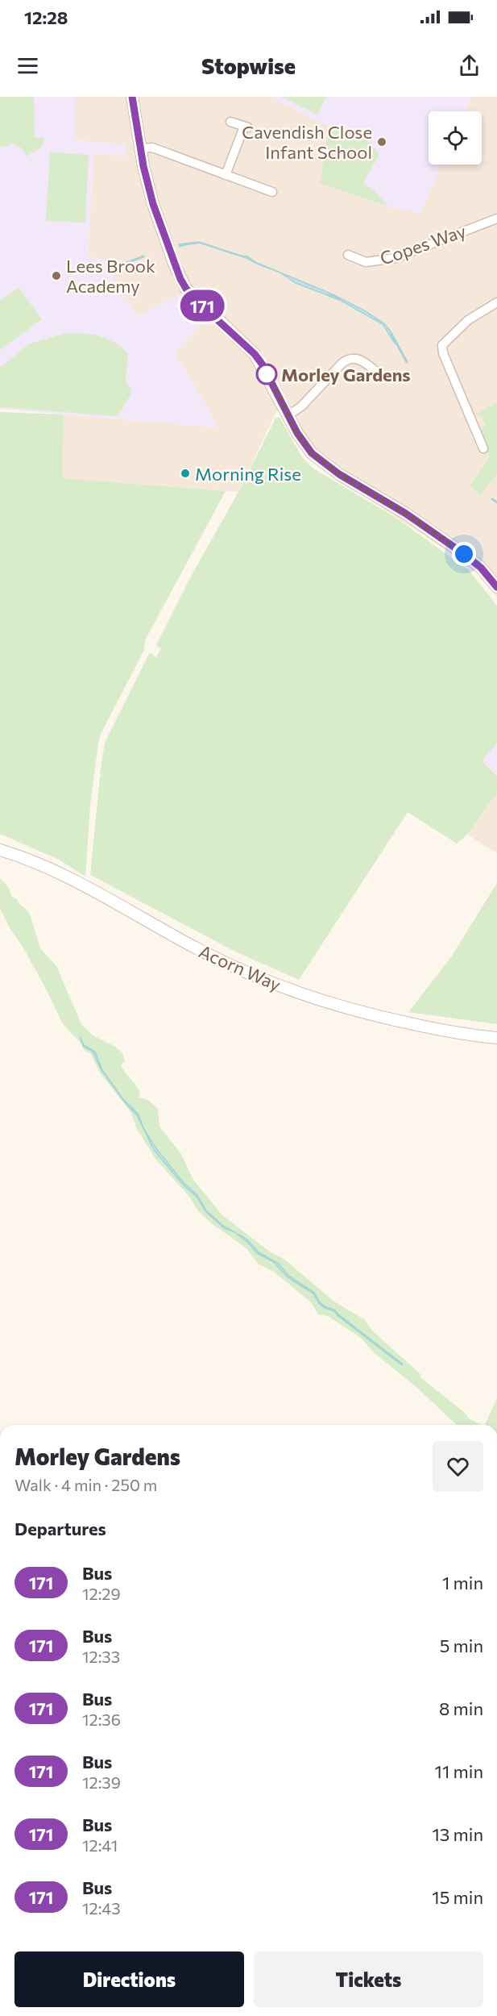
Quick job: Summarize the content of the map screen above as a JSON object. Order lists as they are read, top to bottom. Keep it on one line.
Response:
{"streets":{"street":["Copes Way","Acorn Way"]},"places":["Cavendish Close Infant School","Lees Brook Academy","Morley Gardens","Morning Rise"],"lines":["bus line 171"],"page":{"status":"12:28","header":"Stopwise","on_map":"171","heading":[["Morley Gardens","Walk · 4 min · 250 m"],"Departures"],"list":[{"mark":"171","name":"Bus","note":"12:29","value":"1 min"},{"mark":"171","name":"Bus","note":"12:33","value":"5 min"},{"mark":"171","name":"Bus","note":"12:36","value":"8 min"},{"mark":"171","name":"Bus","note":"12:39","value":"11 min"},{"mark":"171","name":"Bus","note":"12:41","value":"13 min"},{"mark":"171","name":"Bus","note":"12:43","value":"15 min"}],"buttons":["Directions","Tickets"]}}
